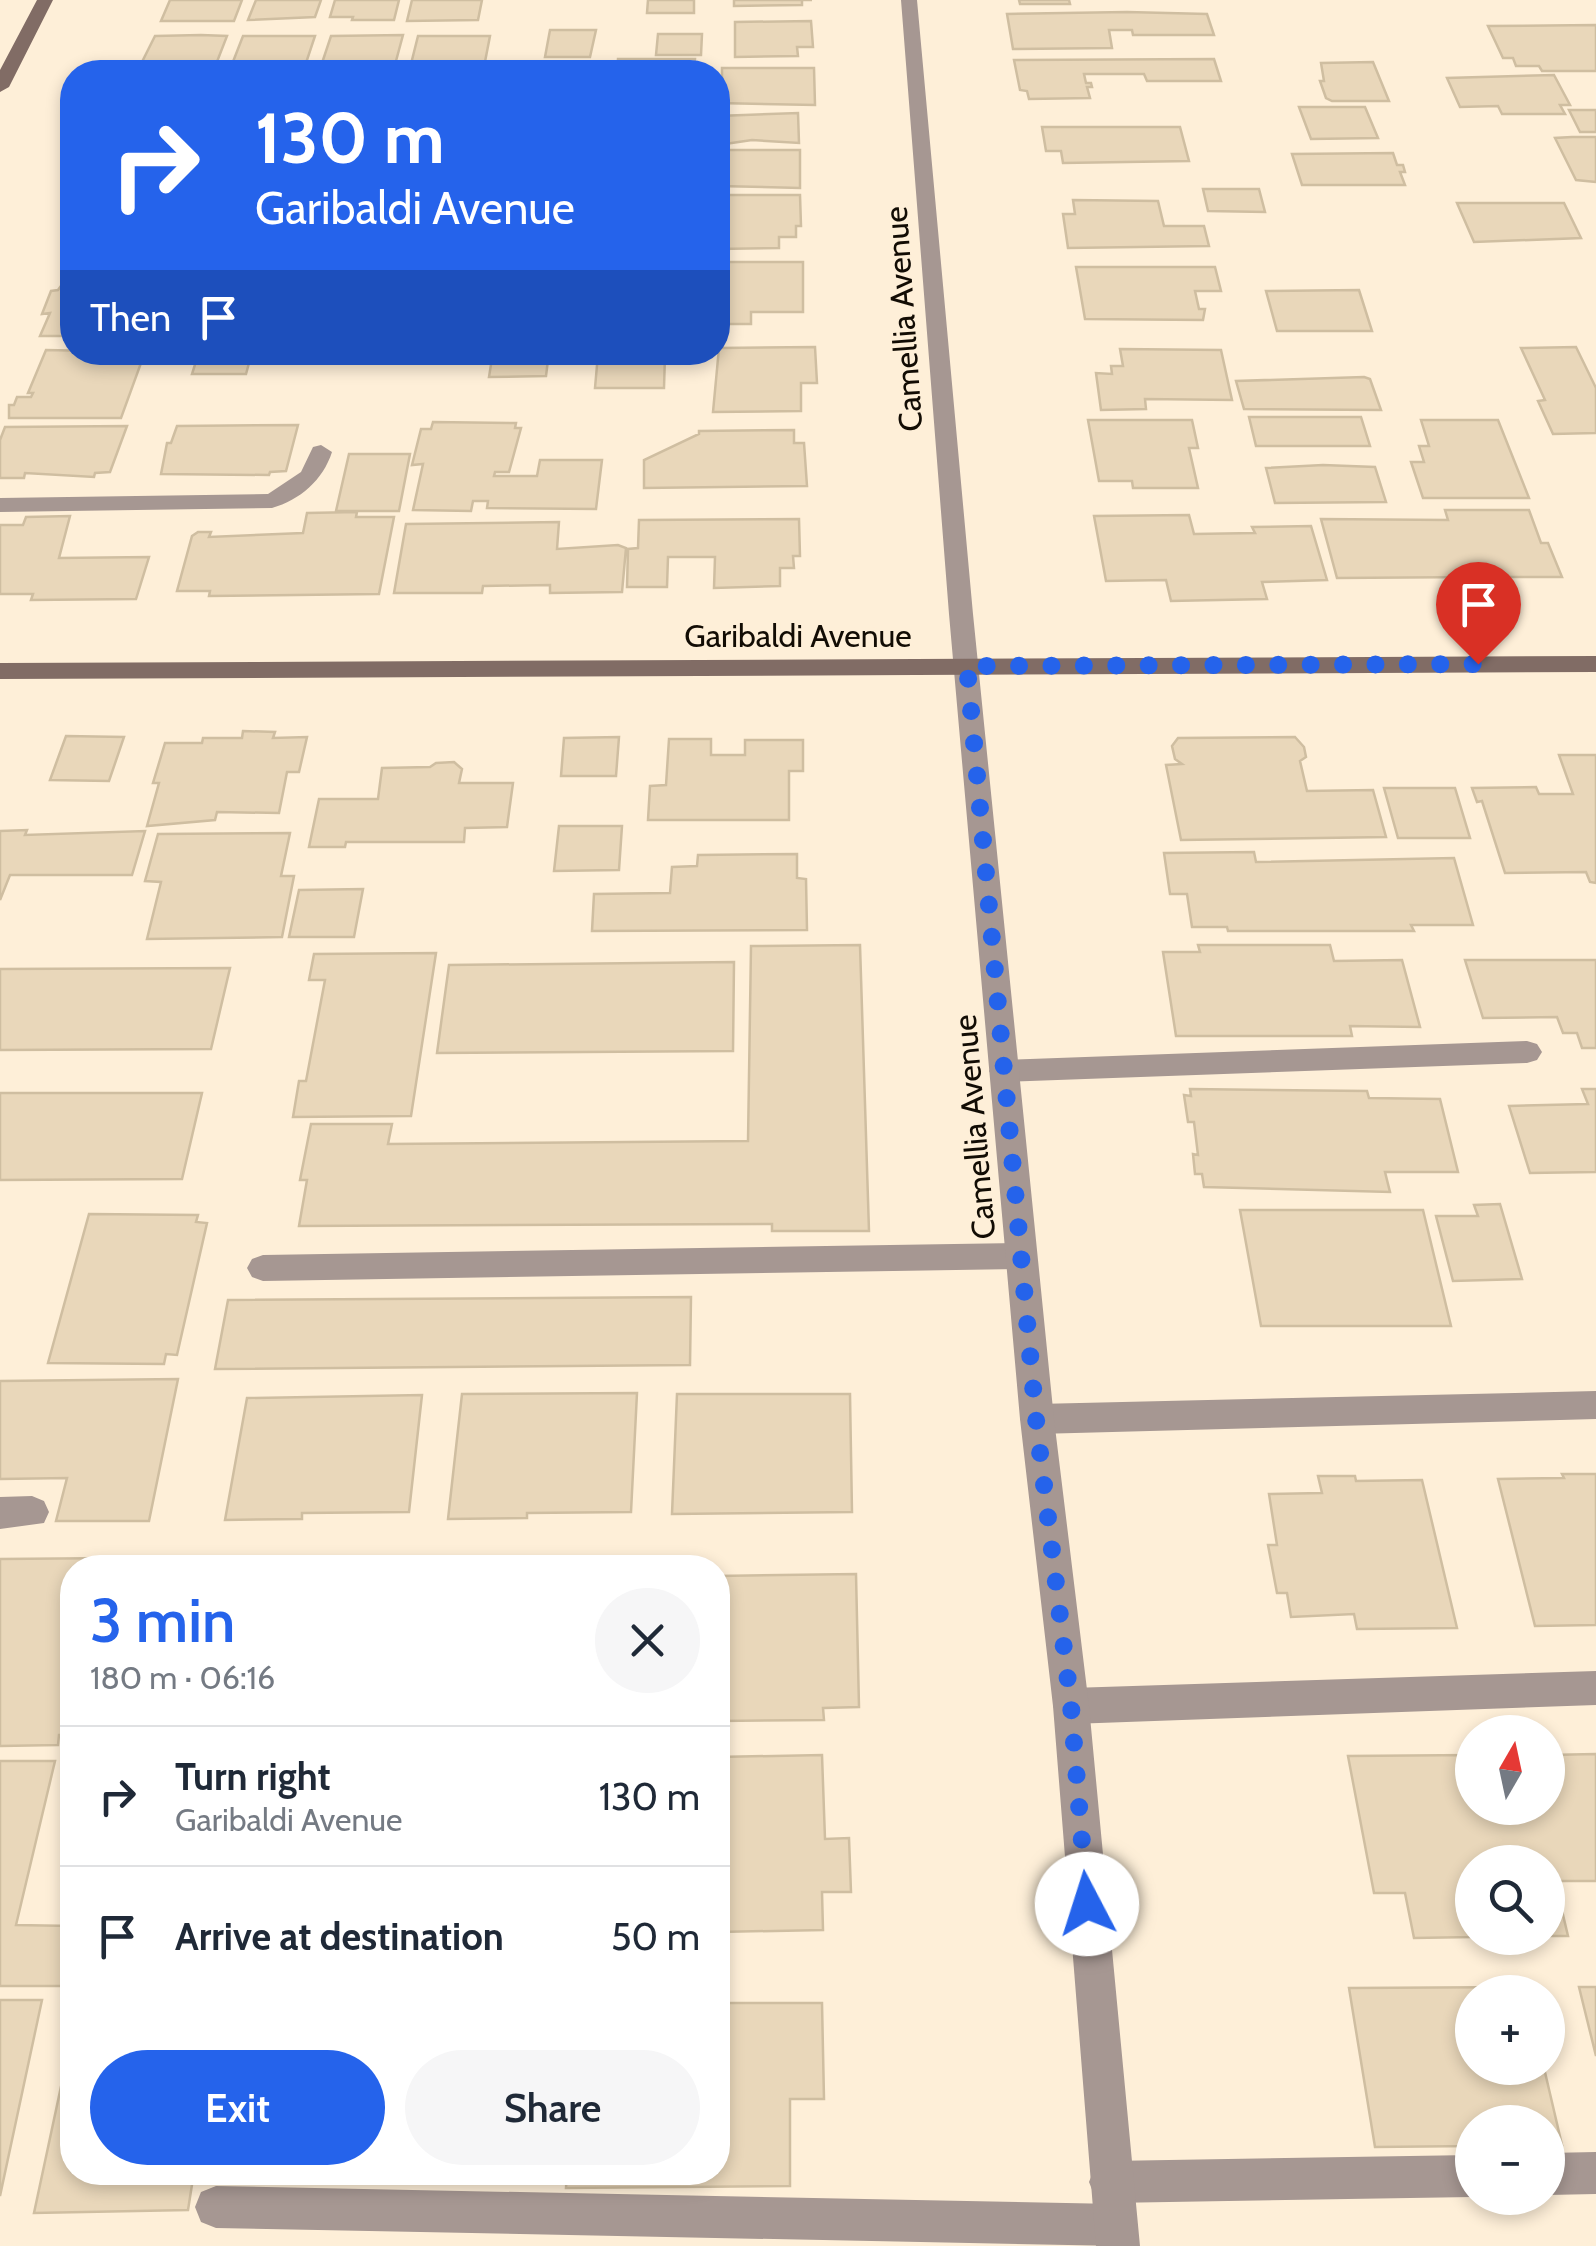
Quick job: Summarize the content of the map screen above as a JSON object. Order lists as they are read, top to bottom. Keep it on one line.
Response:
{"streets":{"street":["Camellia Avenue","Garibaldi Avenue"]},"crossings":[["Camellia Avenue","Garibaldi Avenue"]],"north":"top","page":{"turn":["130 m","Garibaldi Avenue"],"then":"Then","heading":["3 min","180 m · 06:16"],"map_buttons":["+","−"],"list":[{"name":"Turn right","note":"Garibaldi Avenue","value":"130 m"},{"name":"Arrive at destination","value":"50 m"}],"buttons":["Exit","Share"]}}
